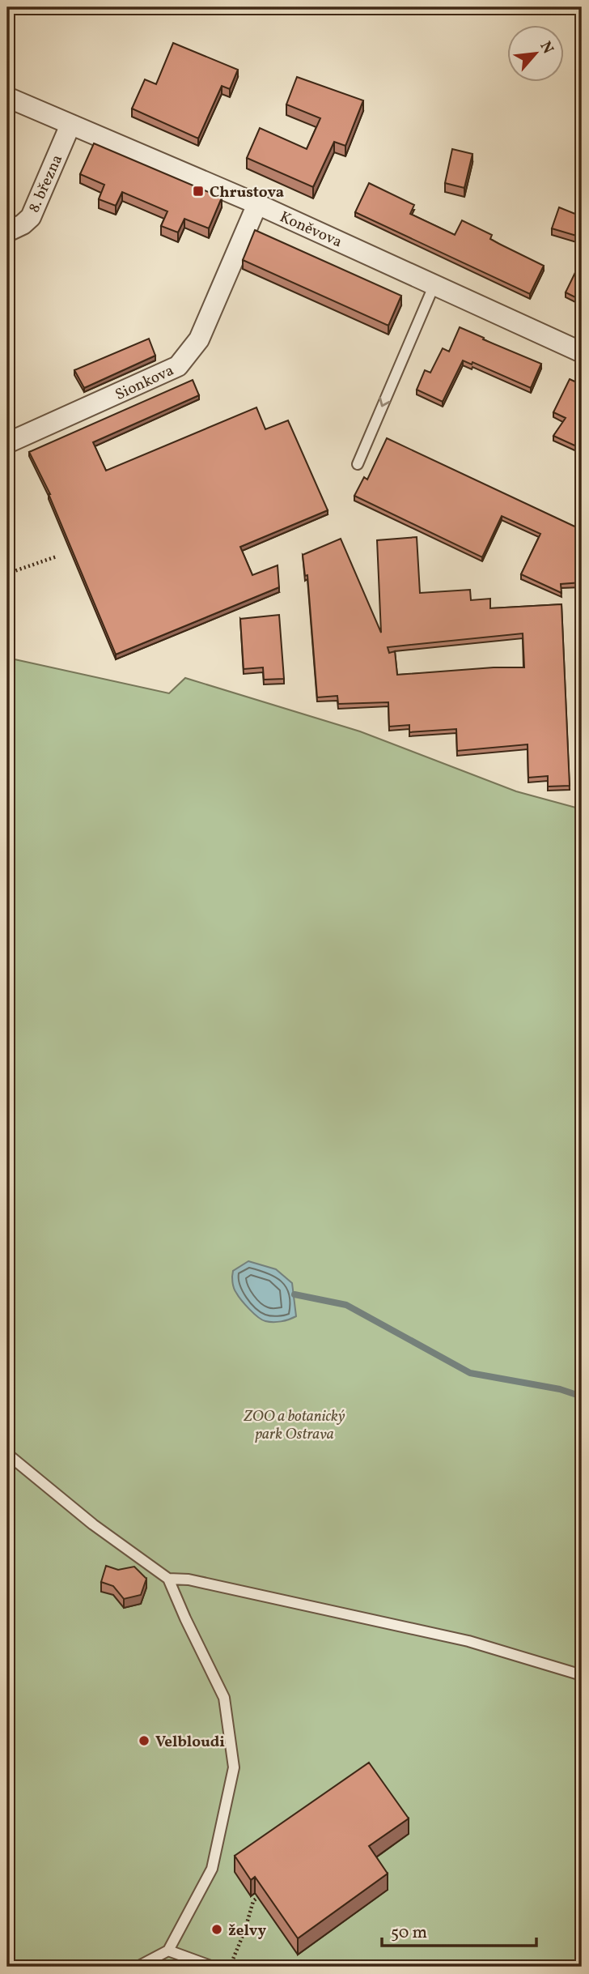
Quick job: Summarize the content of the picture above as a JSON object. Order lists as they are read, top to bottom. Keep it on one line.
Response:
{"streets":{"street":["8. března","Koněvova","Sionkova"]},"crossings":[["8. března","Koněvova"],["Koněvova","Sionkova"]],"parks":["ZOO a botanický park Ostrava"],"places":{"transit":["Chrustova"],"other":["Velbloudi","želvy"]},"scale_bar":"50 m","north":"top right"}
